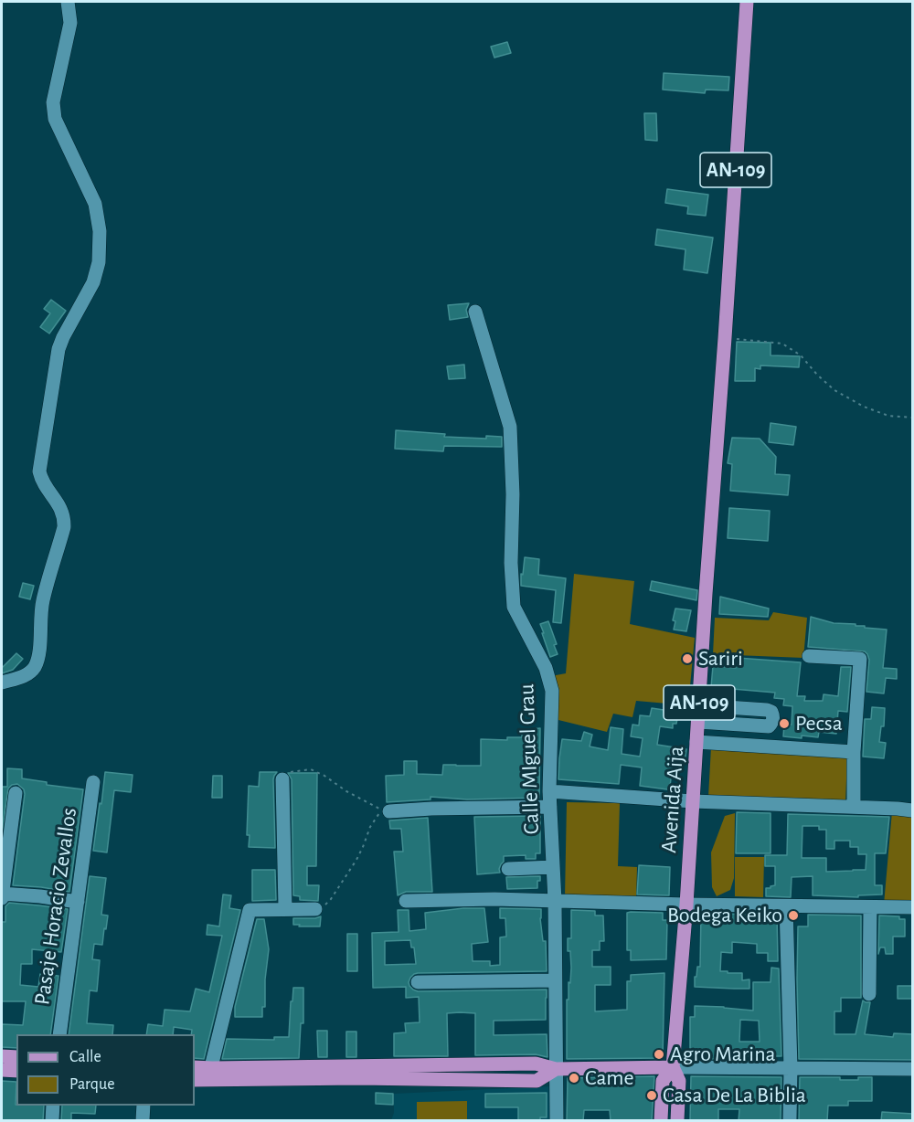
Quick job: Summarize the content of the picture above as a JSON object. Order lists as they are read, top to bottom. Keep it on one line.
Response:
{"streets":{"main road":["AN-109","Avenida Aija"],"street":["Calle MIguel Grau","Pasaje Horacio Zevallos"]},"crossings":[["AN-109","Avenida Aija"]],"places":["Sariri","Pecsa","Bodega Keiko","Agro Marina","Came","Casa De La Biblia"],"legend":["Calle","Parque"]}
